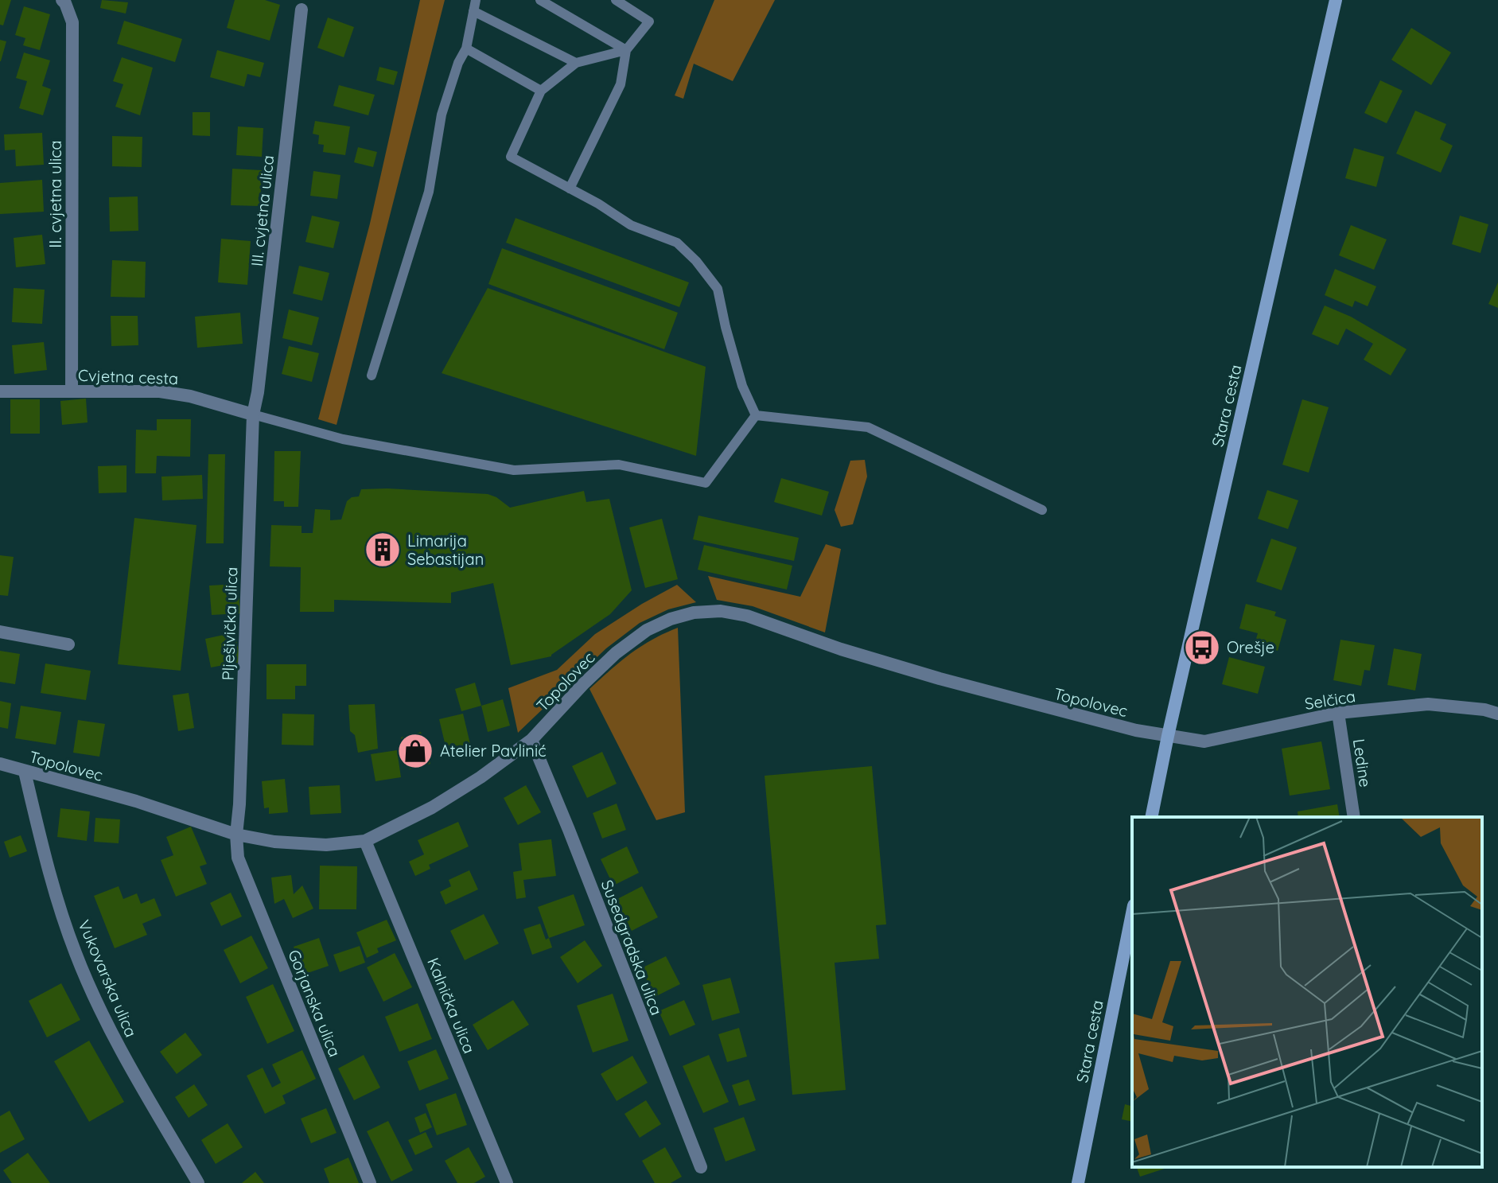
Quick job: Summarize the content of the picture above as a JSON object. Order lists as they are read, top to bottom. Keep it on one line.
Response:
{"streets":{"main road":["Stara cesta"],"street":["II. cvjetna ulica","III. cvjetna ulica","Cvjetna cesta","Plješivička ulica","Topolovec","Selčica","Ledine","Susedgradska ulica","Vukovarska ulica","Gorjanska ulica","Kalnička ulica"]},"crossings":[["II. cvjetna ulica","Cvjetna cesta"],["III. cvjetna ulica","Cvjetna cesta"],["III. cvjetna ulica","Plješivička ulica"],["Cvjetna cesta","Plješivička ulica"],["Stara cesta","Topolovec"],["Stara cesta","Selčica"],["Plješivička ulica","Topolovec"],["Plješivička ulica","Gorjanska ulica"],["Topolovec","Selčica"],["Topolovec","Susedgradska ulica"],["Topolovec","Vukovarska ulica"],["Topolovec","Gorjanska ulica"],["Topolovec","Kalnička ulica"],["Selčica","Ledine"]],"places":{"building":["Limarija Sebastijan"],"bus stop":["Orešje"],"shop":["Atelier Pavlinić"]}}
